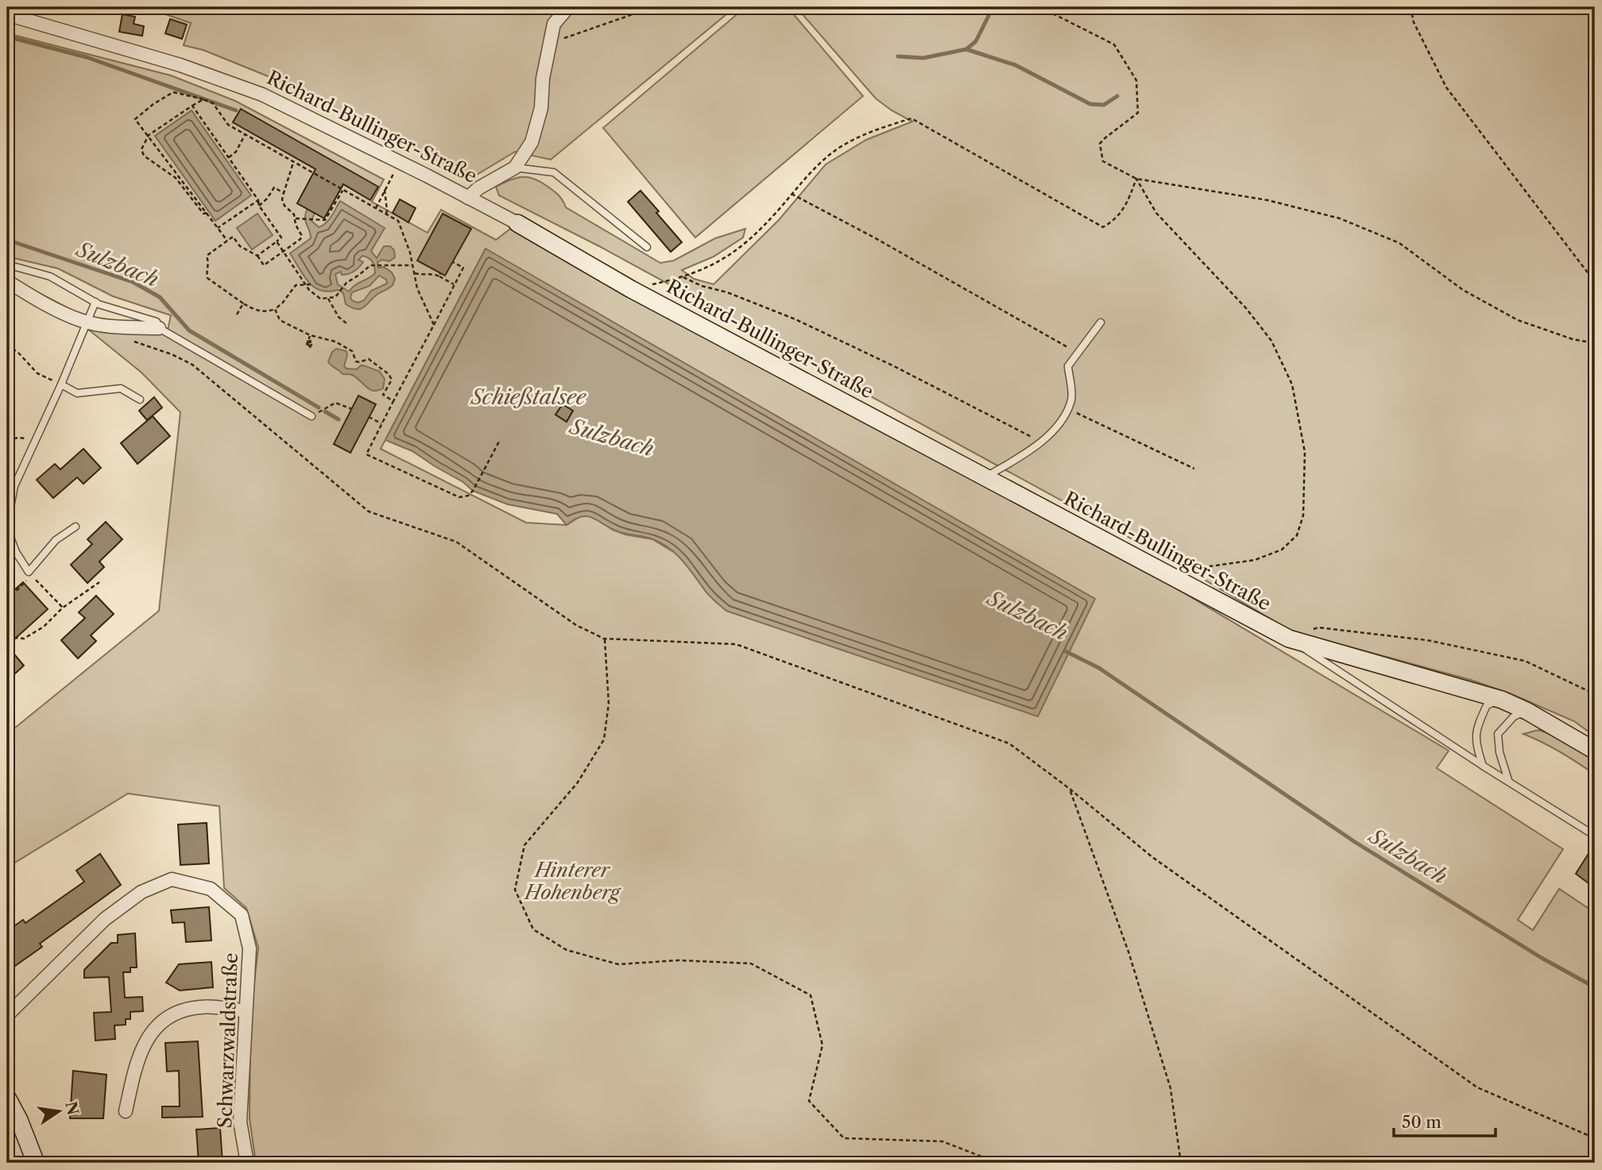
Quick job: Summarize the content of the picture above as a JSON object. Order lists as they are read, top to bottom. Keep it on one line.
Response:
{"streets":{"street":["Richard-Bullinger-Straße","Schwarzwaldstraße"]},"water":["Sulzbach","Schießtalsee"],"parks":["Hinterer Hohenberg"],"scale_bar":"50 m","north":"right"}
